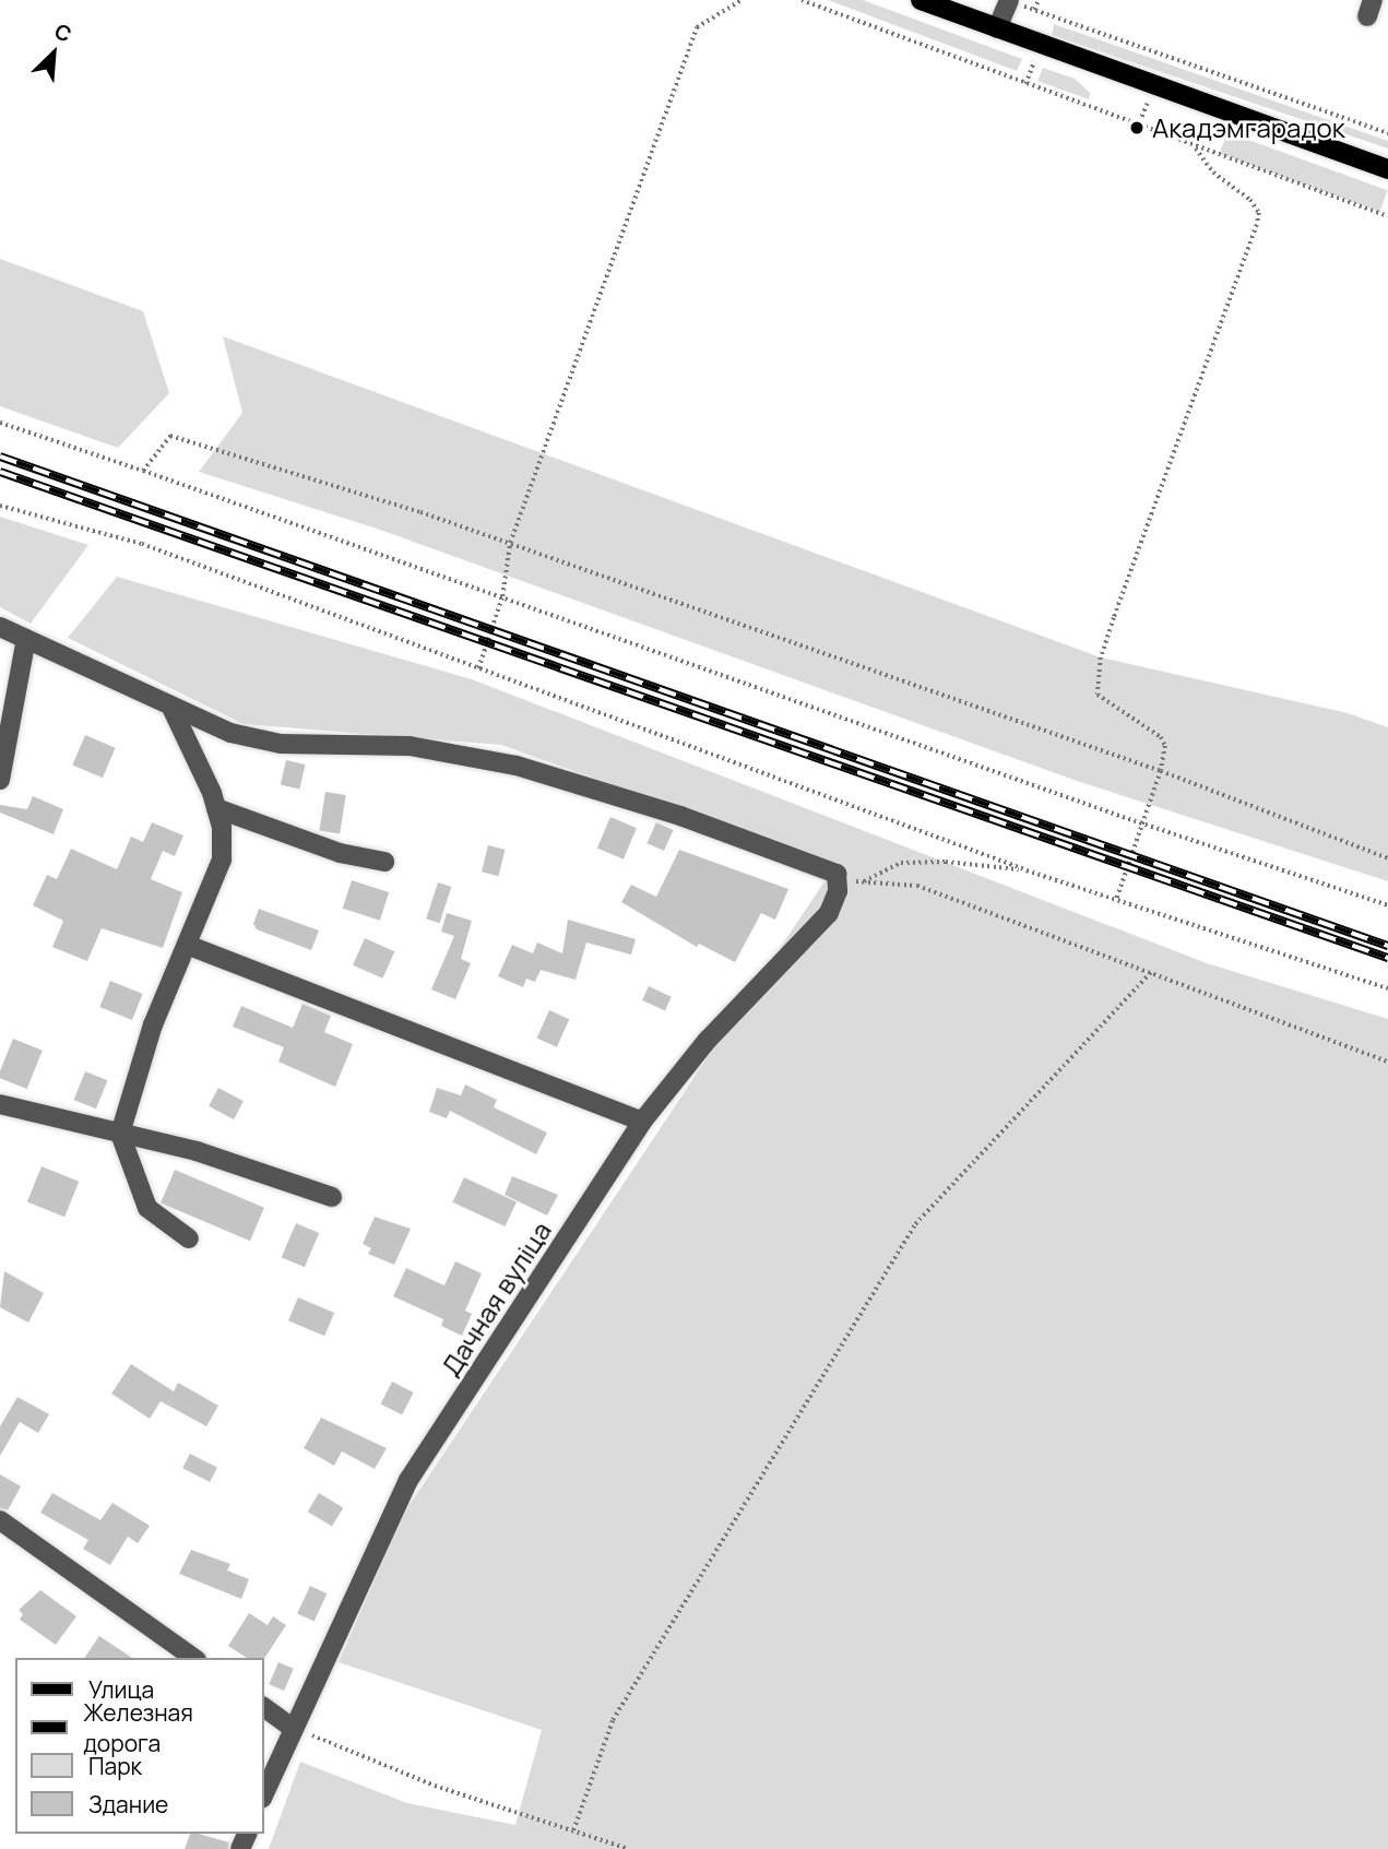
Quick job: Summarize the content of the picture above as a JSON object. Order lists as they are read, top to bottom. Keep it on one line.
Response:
{"streets":{"street":["Дачная вуліца"]},"places":["Акадэмгарадок"],"legend":["Улица","Железная дорога","Парк","Здание"],"north":"top right"}
